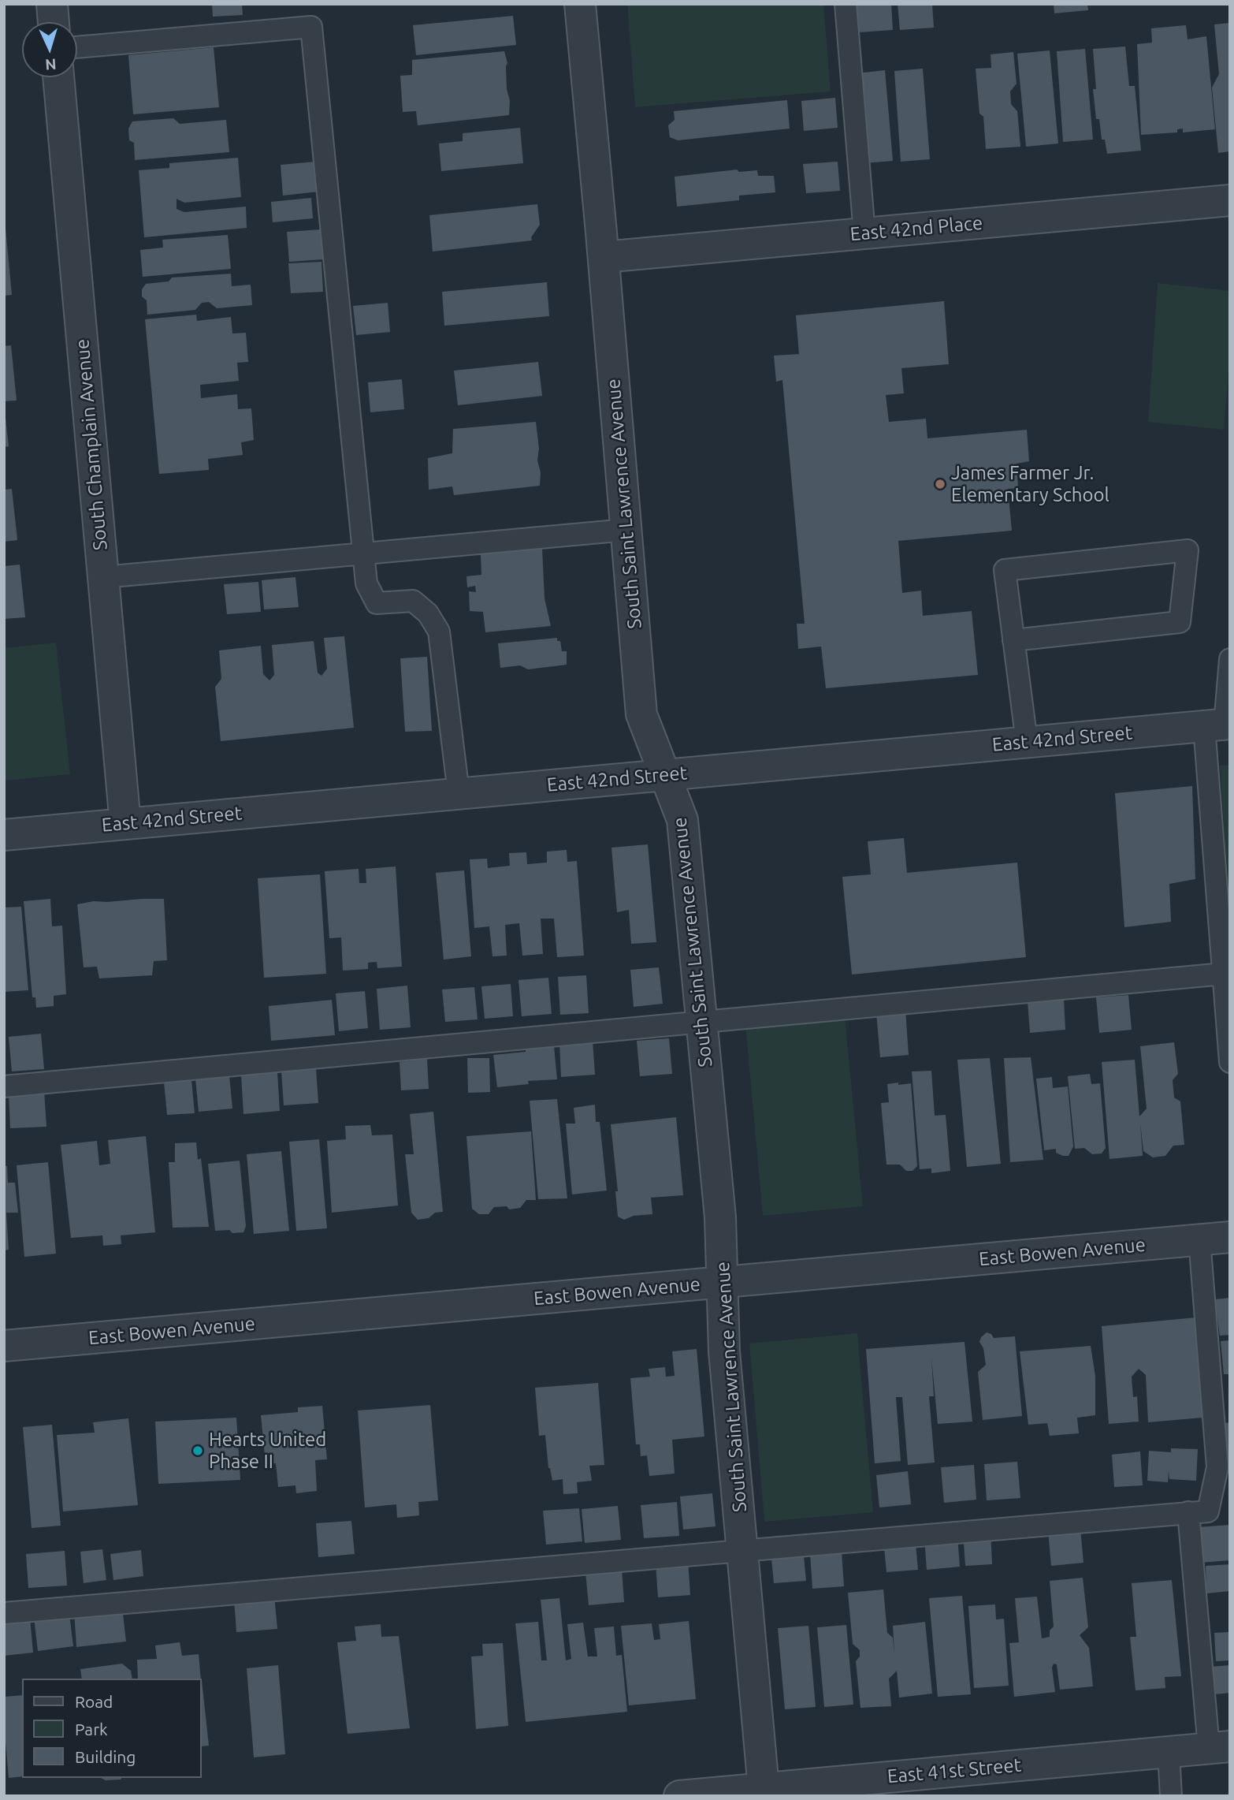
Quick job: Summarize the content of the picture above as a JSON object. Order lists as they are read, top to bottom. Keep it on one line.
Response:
{"streets":{"street":["East 42nd Place","South Champlain Avenue","South Saint Lawrence Avenue","East 42nd Street","East Bowen Avenue","East 41st Street"]},"crossings":[["East 42nd Place","South Saint Lawrence Avenue"],["South Champlain Avenue","East 42nd Street"],["South Saint Lawrence Avenue","East 42nd Street"],["South Saint Lawrence Avenue","East Bowen Avenue"],["South Saint Lawrence Avenue","East 41st Street"]],"places":["James Farmer Jr. Elementary School","Hearts United Phase II"],"legend":["Road","Park","Building"],"north":"bottom"}
